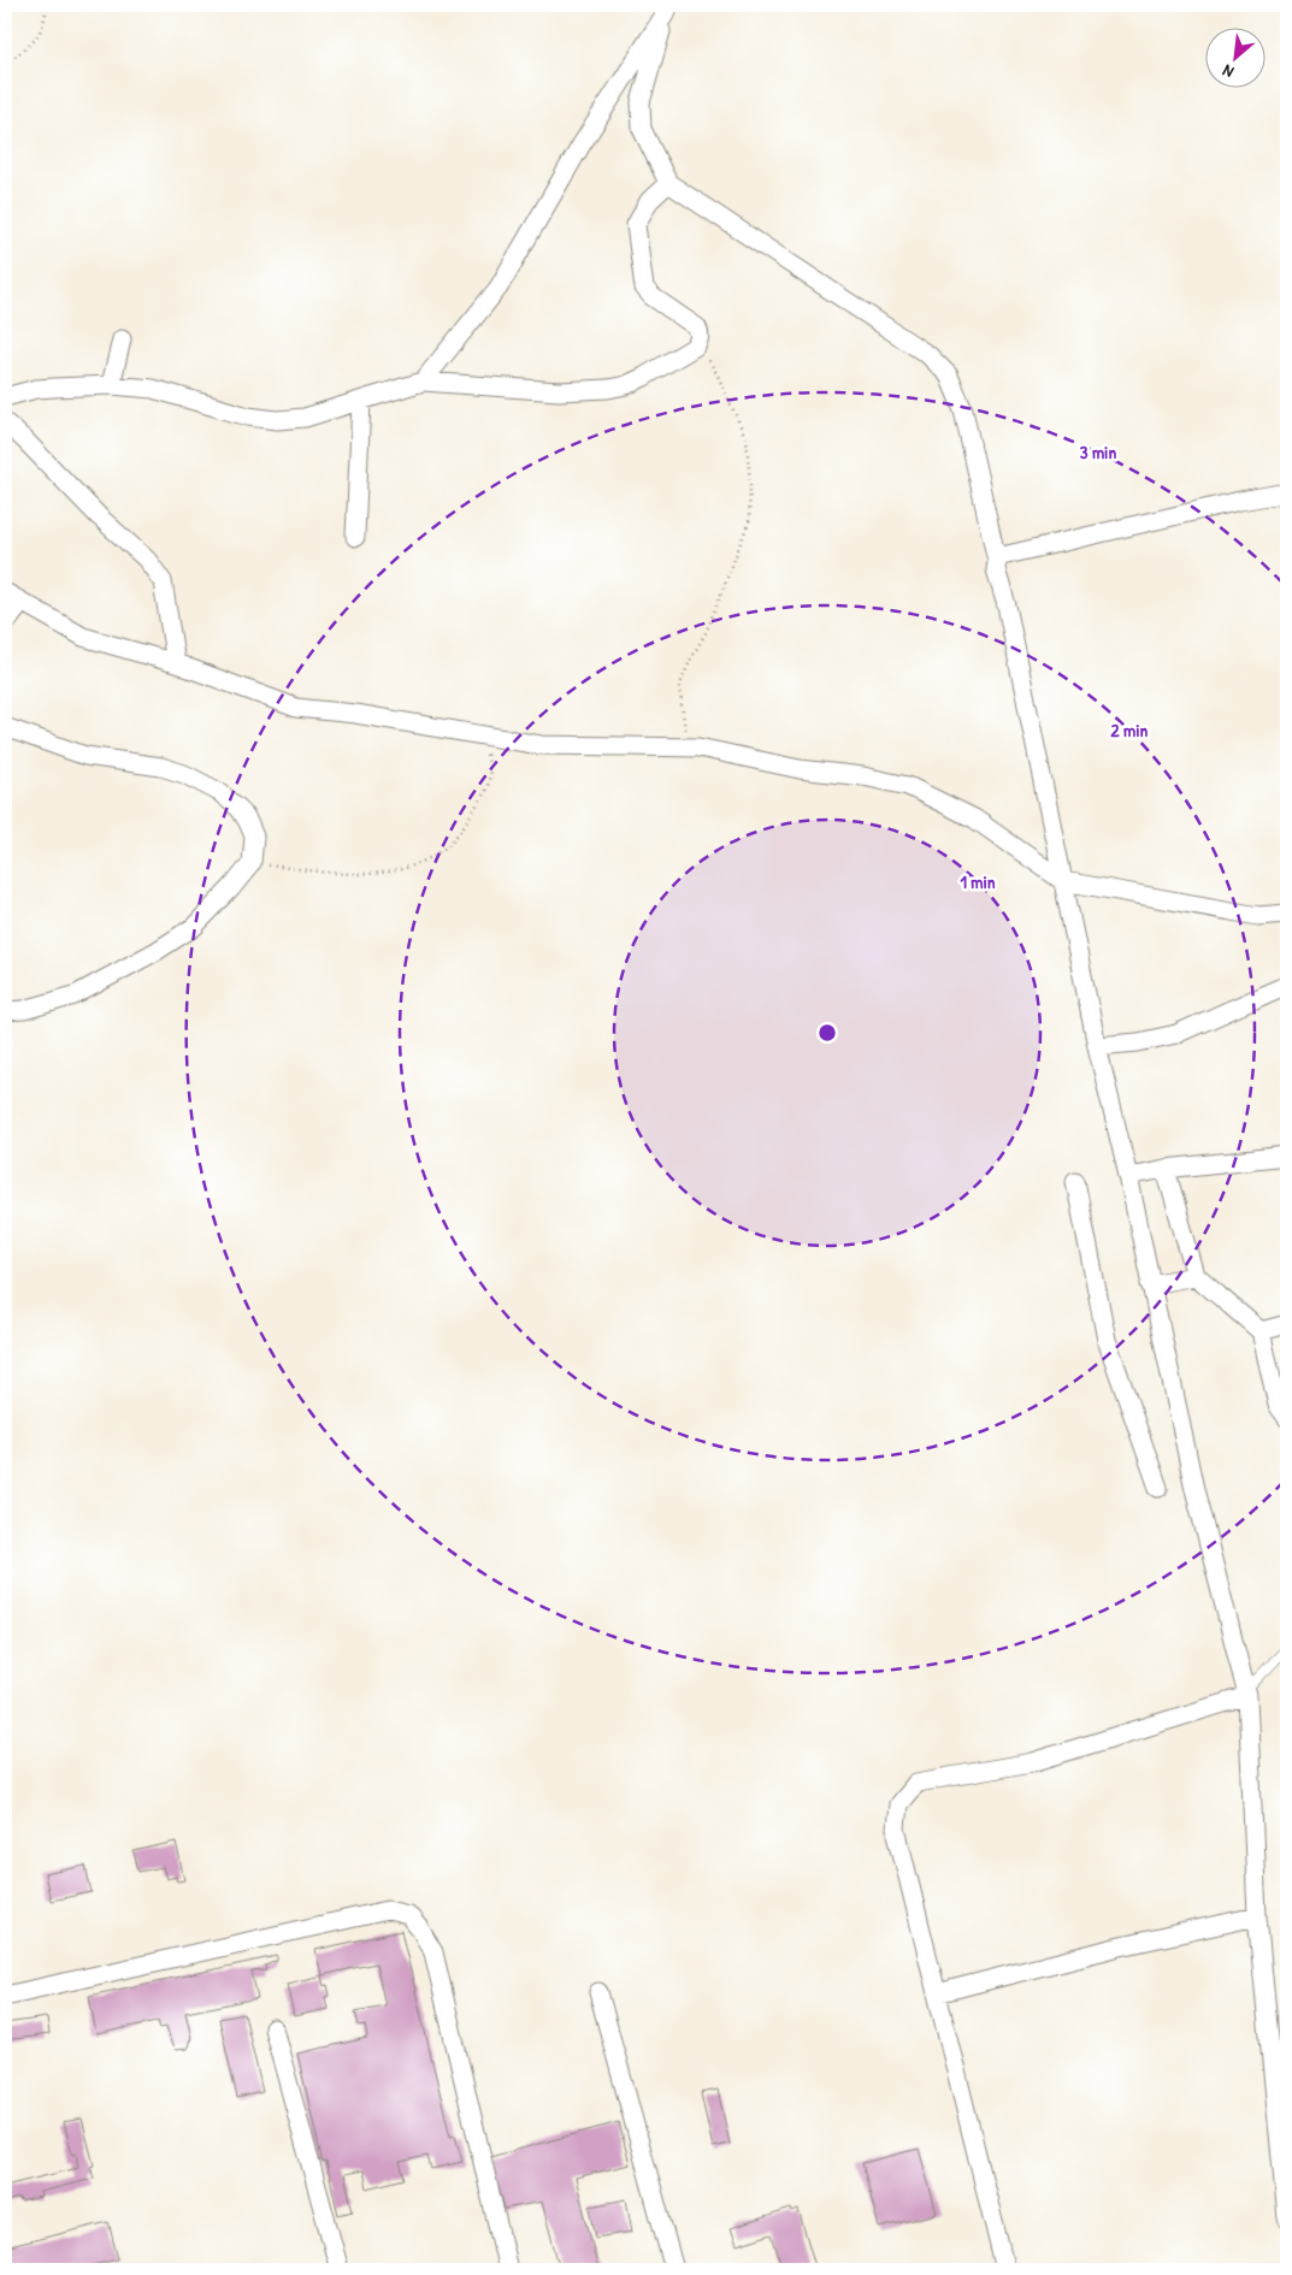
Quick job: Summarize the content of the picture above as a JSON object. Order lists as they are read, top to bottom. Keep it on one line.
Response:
{"north":"bottom left","rings":["3 min","2 min","1 min"]}
